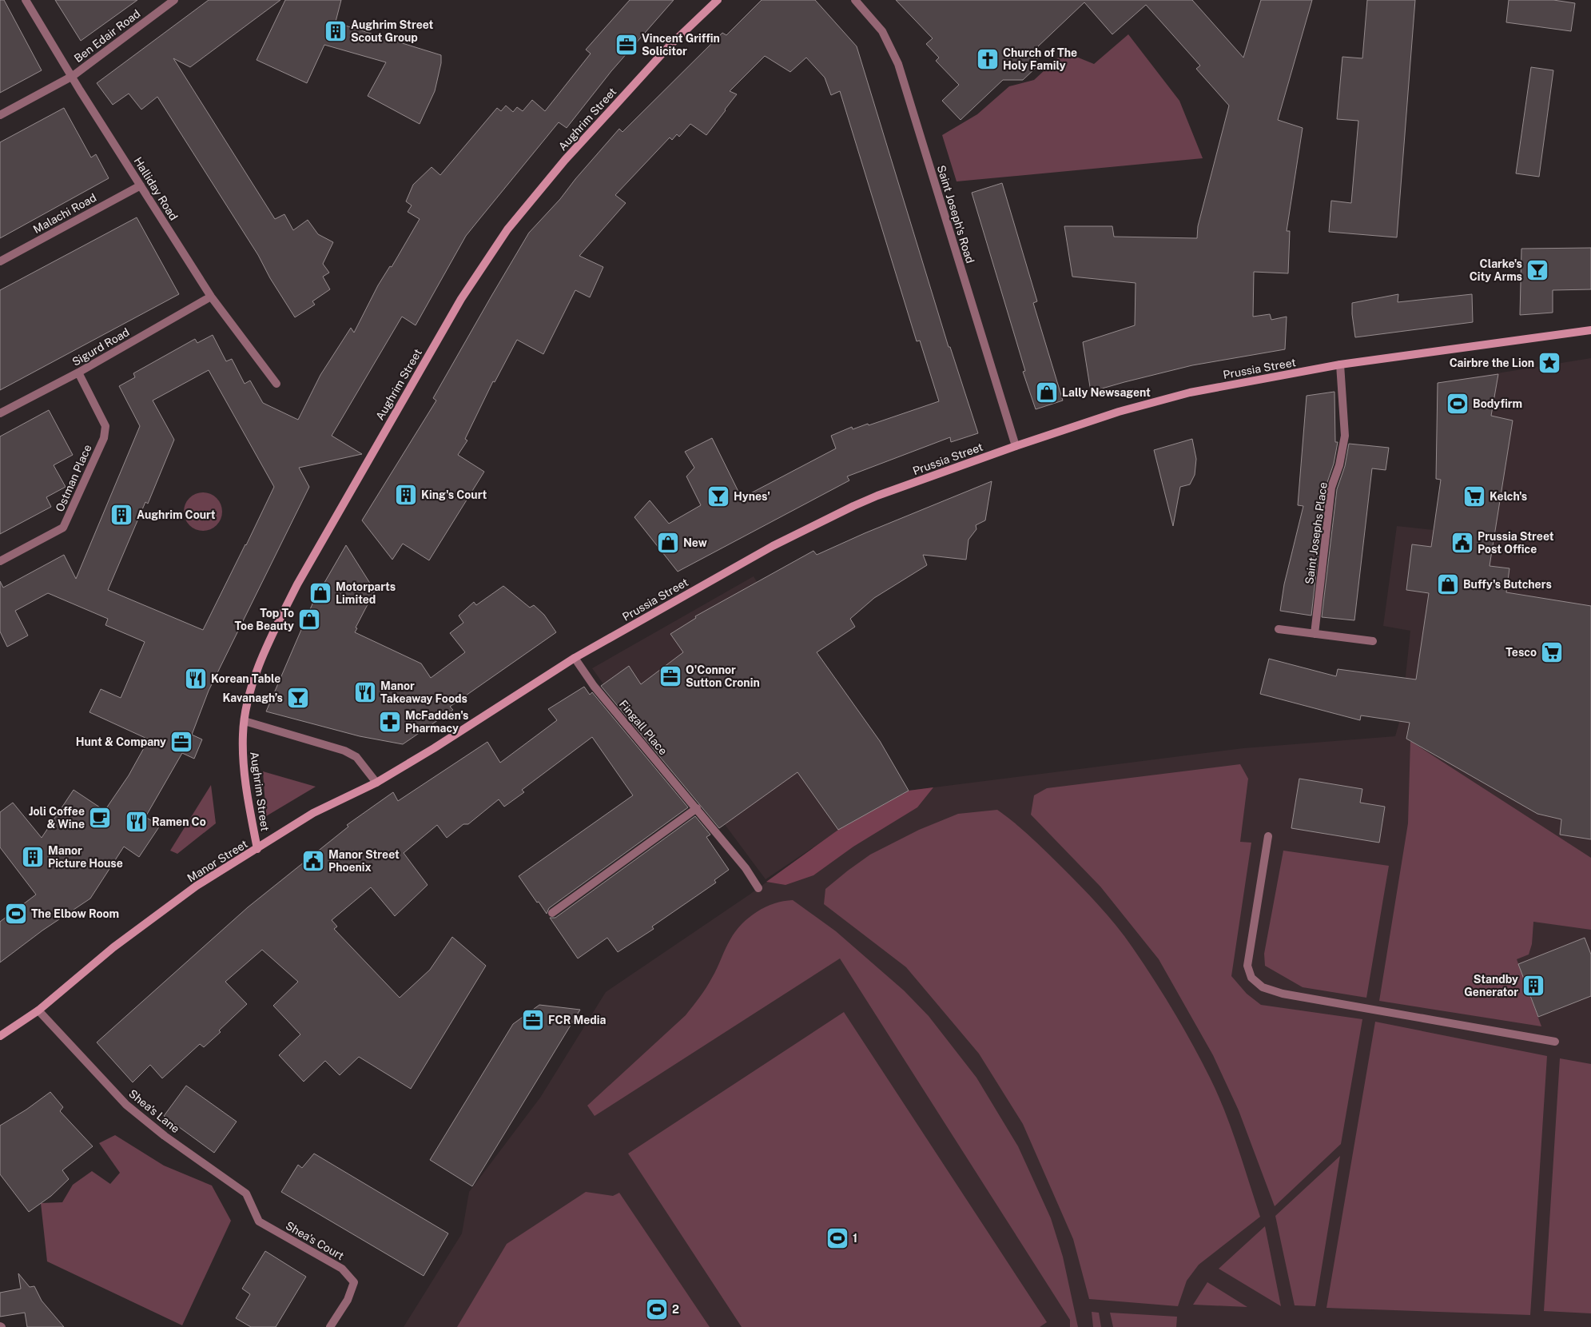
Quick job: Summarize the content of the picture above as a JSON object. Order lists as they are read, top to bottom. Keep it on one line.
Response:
{"streets":{"main road":["Aughrim Street","Prussia Street","Manor Street"],"street":["Ben Edair Road","Halliday Road","Malachi Road","Saint Joseph's Road","Sigurd Road","Ostman Place","Saint Josephs Place","Fingall Place","Shea's Lane","Shea's Court"]},"crossings":[["Ben Edair Road","Halliday Road"],["Aughrim Street","Manor Street"],["Halliday Road","Malachi Road"],["Halliday Road","Sigurd Road"],["Saint Joseph's Road","Prussia Street"],["Sigurd Road","Ostman Place"],["Prussia Street","Saint Josephs Place"],["Prussia Street","Fingall Place"],["Prussia Street","Manor Street"],["Manor Street","Shea's Lane"],["Shea's Lane","Shea's Court"]],"places":{"building":["Aughrim Street Scout Group","King's Court","Aughrim Court","Manor Picture House","Standby Generator"],"office":["Vincent Griffin Solicitor","O'Connor Sutton Cronin","Hunt & Company","FCR Media"],"church":["Church of The Holy Family"],"bar":["Clarke's City Arms","Hynes'","Kavanagh’s"],"place":["Cairbre the Lion"],"shop":["Lally Newsagent","New","Buffy's Butchers","Motorparts Limited","Top To Toe Beauty"],"sports":["Bodyfirm","The Elbow Room","1","2"],"supermarket":["Kelch's","Tesco"],"public building":["Prussia Street Post Office","Manor Street Phoenix"],"restaurant":["Korean Table","Manor Takeaway Foods","Ramen Co"],"pharmacy":["McFadden's Pharmacy"],"cafe":["Joli Coffee & Wine"]}}
